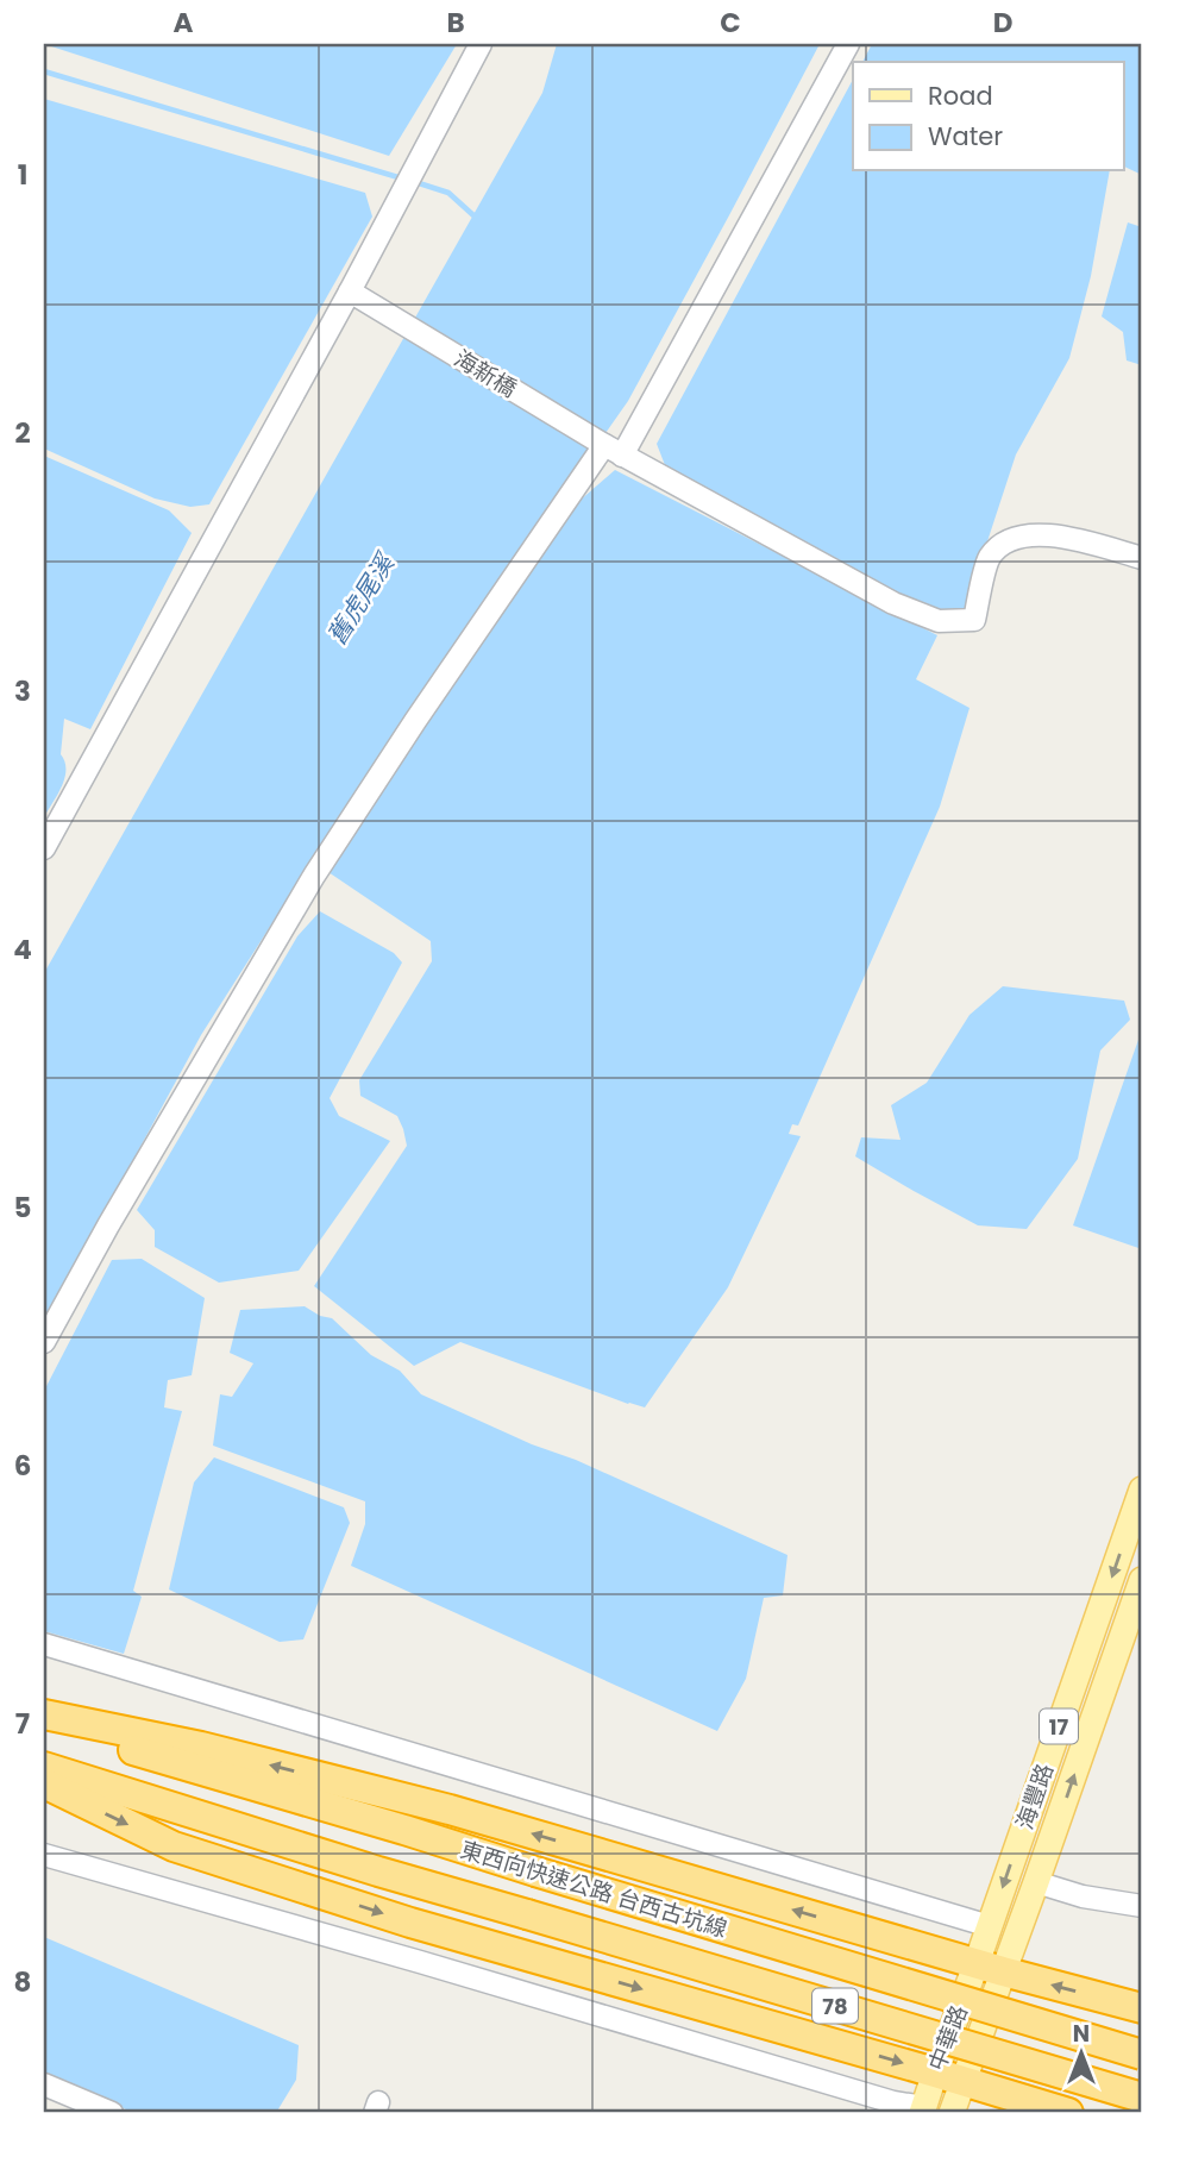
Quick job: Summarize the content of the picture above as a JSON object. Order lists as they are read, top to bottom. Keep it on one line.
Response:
{"streets":{"highway":["東西向快速公路 台西古坑線","78"],"main road":["17","海豐路","中華路"],"street":["海新橋"]},"crossings":[["海豐路","中華路"]],"water":["舊虎尾溪"],"legend":["Road","Water"],"north":"top","grid":{"columns":["A","B","C","D"],"rows":["1","2","3","4","5","6","7","8"]}}
